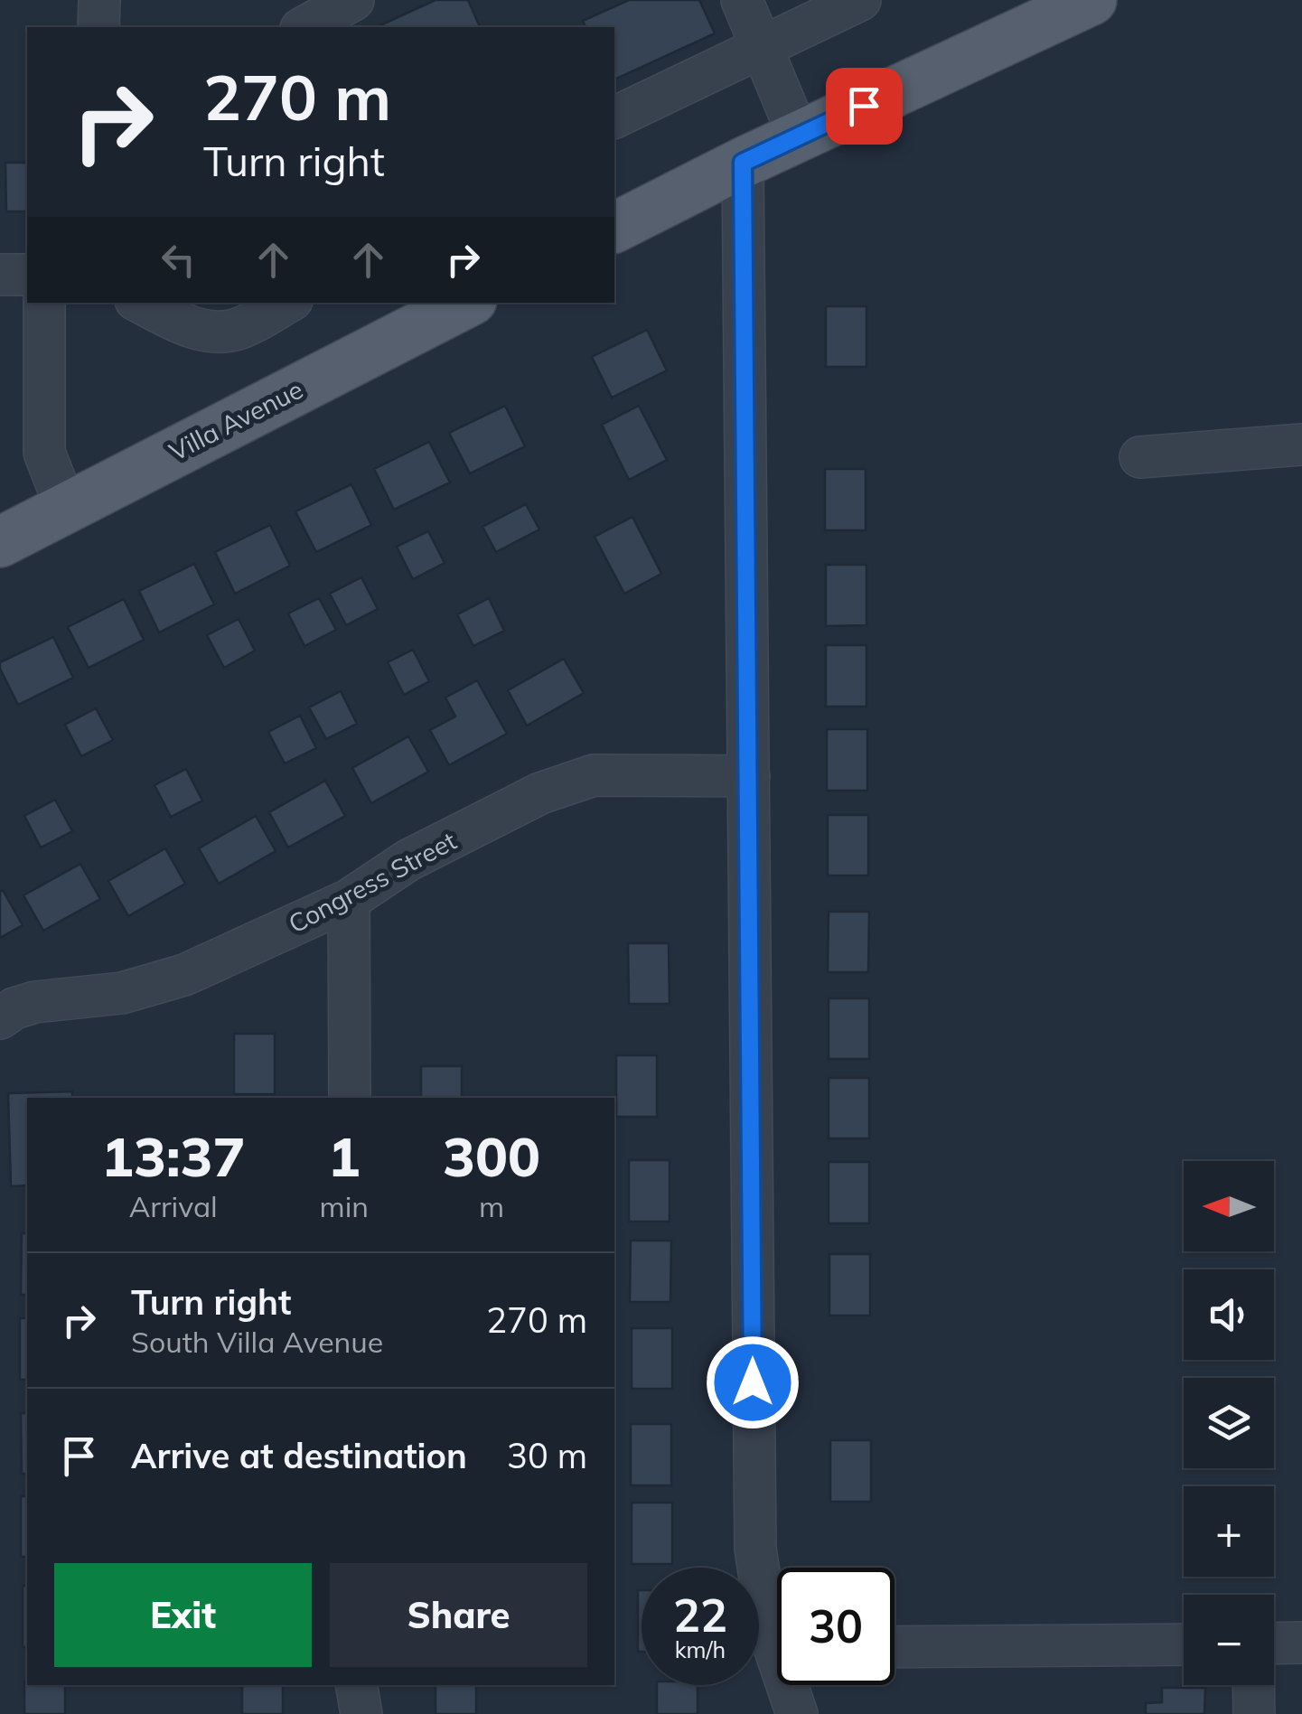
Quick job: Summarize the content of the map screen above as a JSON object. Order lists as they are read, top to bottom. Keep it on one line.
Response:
{"streets":{"main road":["Villa Avenue"],"street":["Congress Street"]},"north":"left","page":{"turn":["270 m","Turn right"],"eta":["13:37","Arrival","1","min","300","m"],"map_buttons":["+","−"],"list":[{"name":"Turn right","note":"South Villa Avenue","value":"270 m"},{"name":"Arrive at destination","value":"30 m"}],"buttons":["Exit","Share"],"speed":"22 km/h","limit":"30"}}
